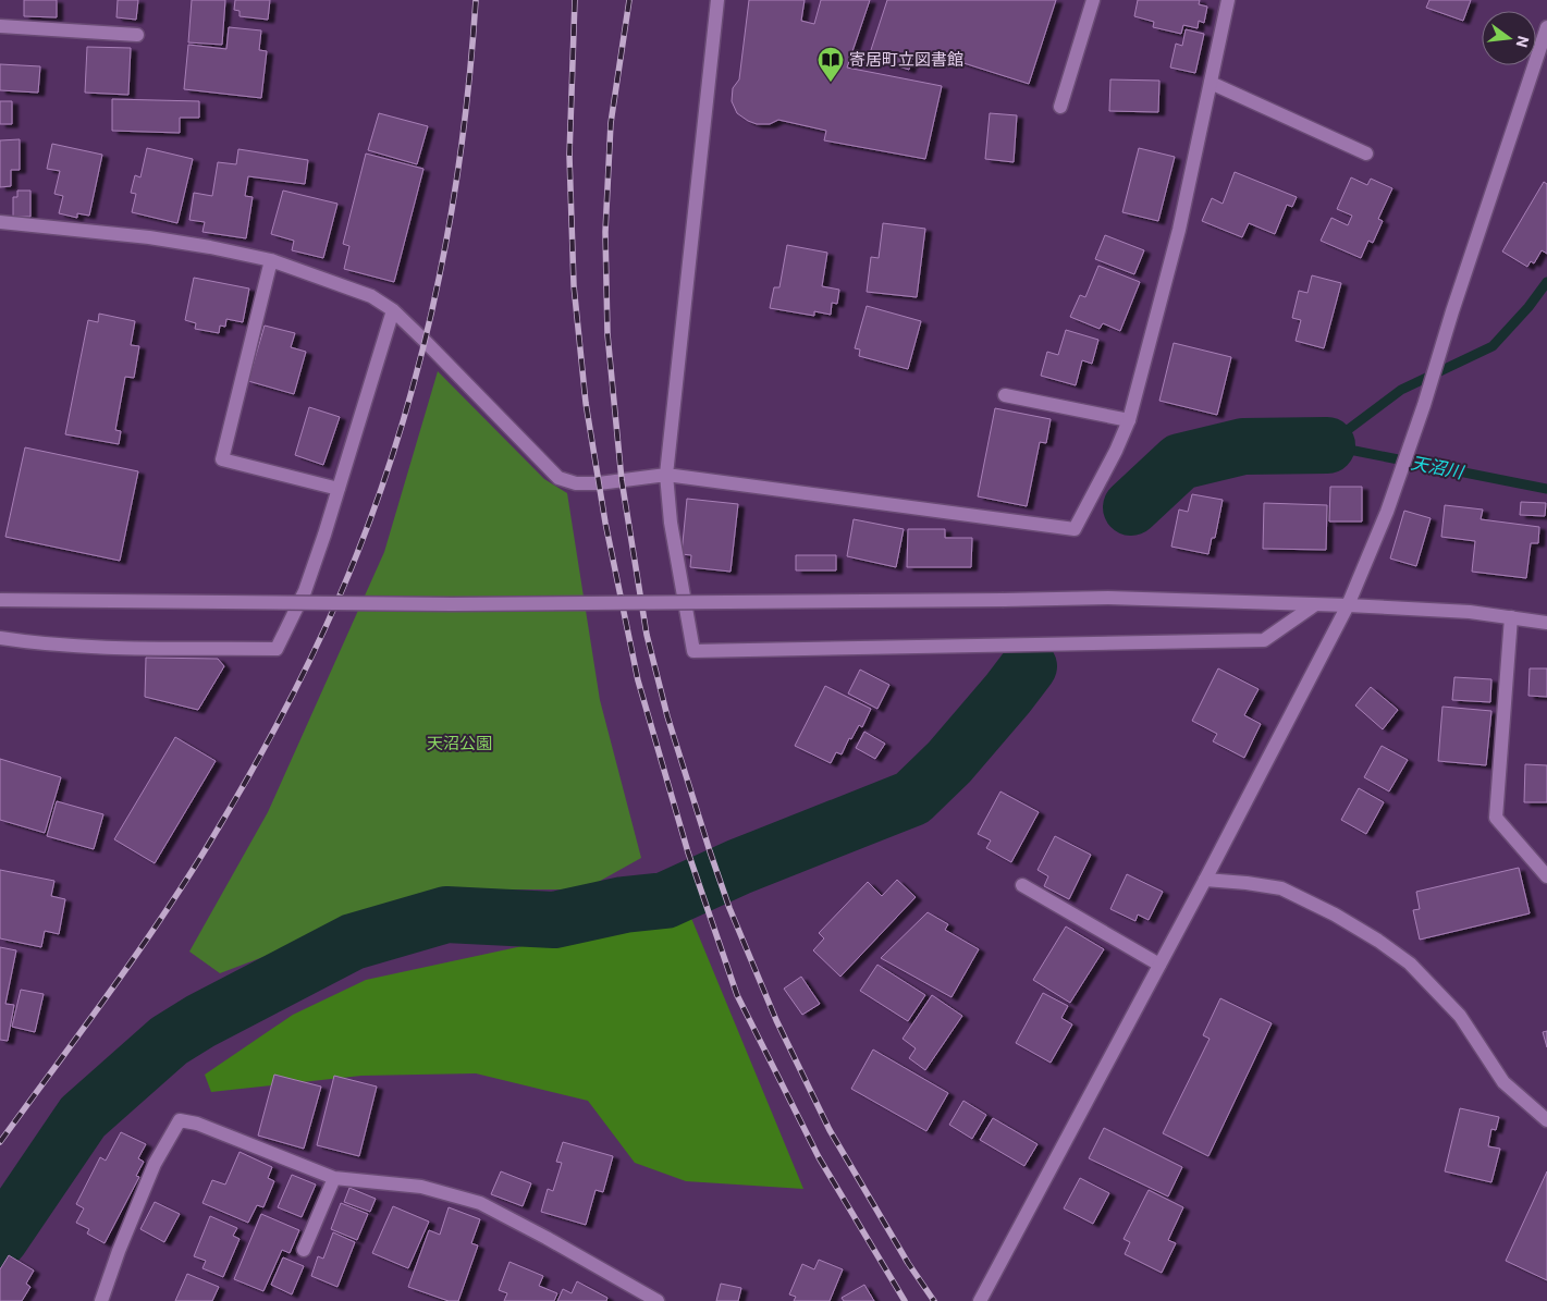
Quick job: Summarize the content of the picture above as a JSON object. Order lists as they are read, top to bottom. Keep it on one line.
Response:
{"water":["天沼川"],"parks":["天沼公園"],"places":{"library":["寄居町立図書館"]},"north":"right"}
